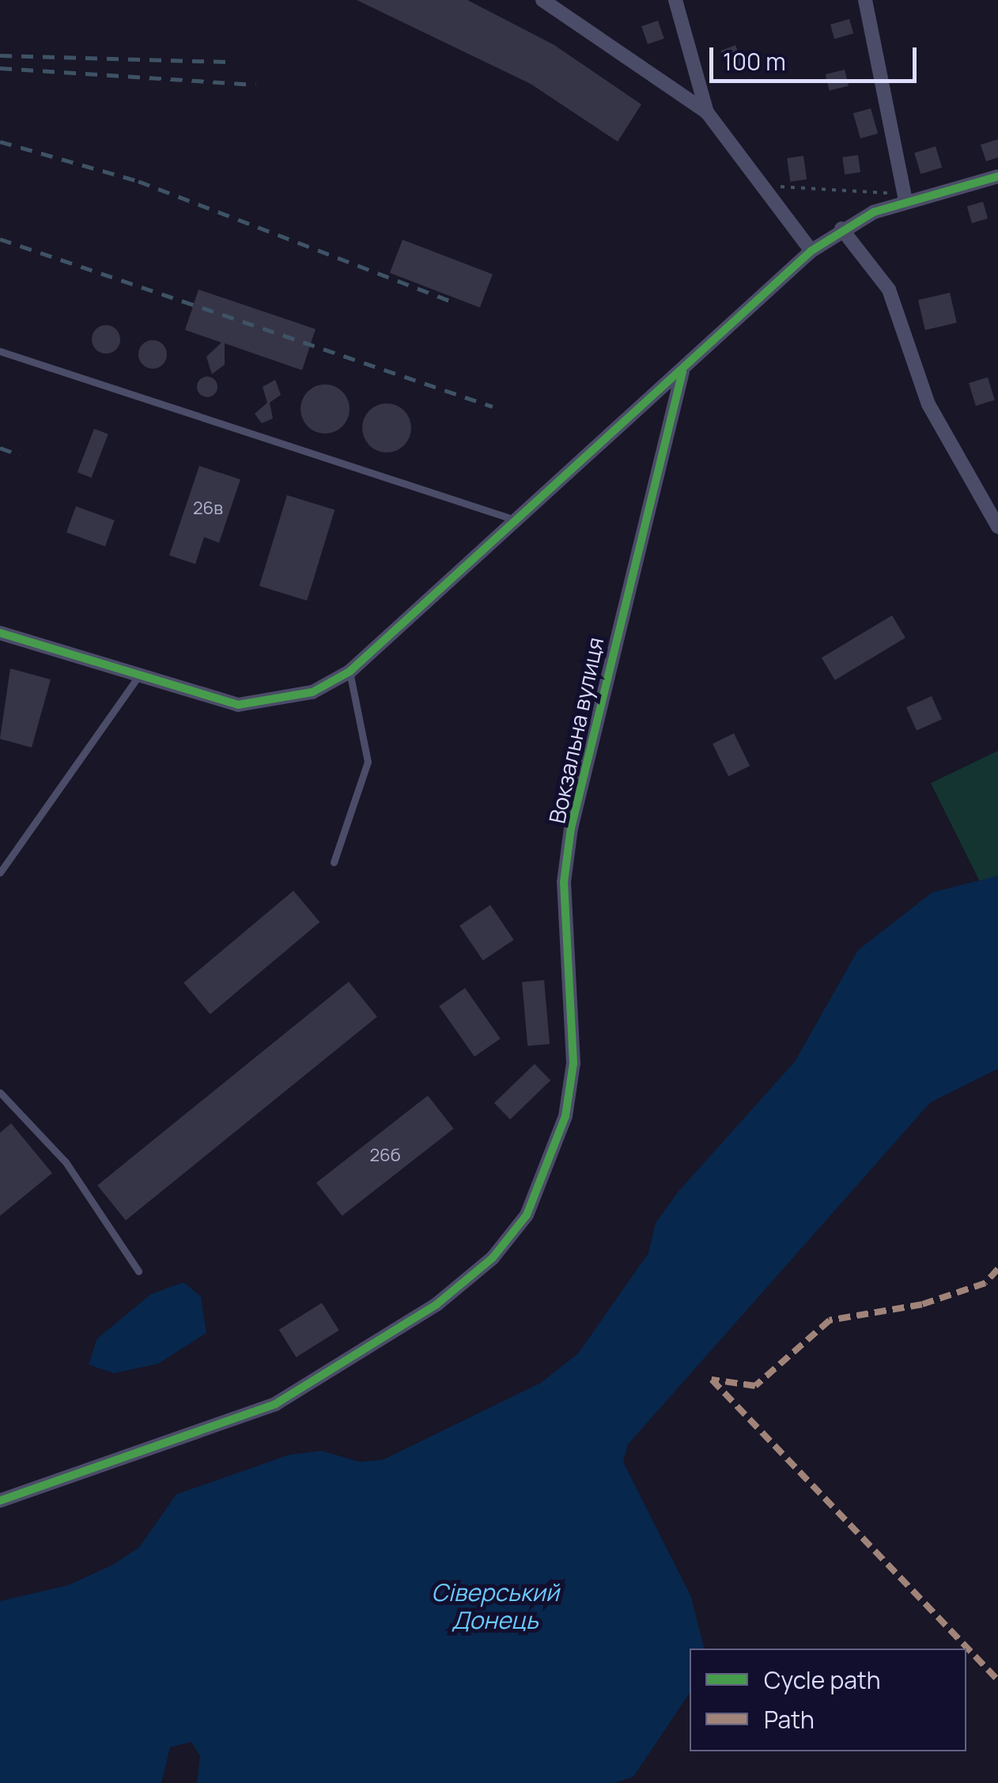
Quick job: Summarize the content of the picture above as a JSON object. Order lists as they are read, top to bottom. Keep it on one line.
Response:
{"streets":{"street":["Вокзальна вулиця"]},"water":["Сіверський Донець"],"house_numbers":["26в","26б"],"legend":["Cycle path","Path"],"scale_bar":"100 m"}
